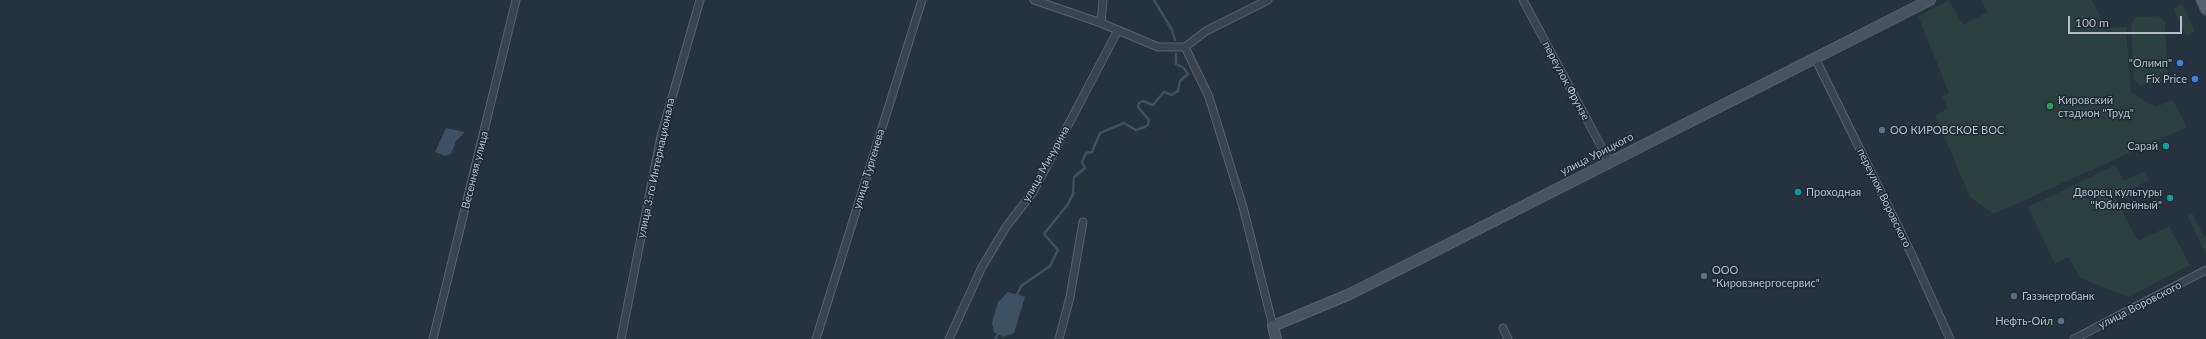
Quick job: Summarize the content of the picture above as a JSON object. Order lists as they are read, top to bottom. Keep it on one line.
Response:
{"streets":{"street":["переулок Фрунзе","улица Урицкого","улица Мичурина","улица 3-го Интернационала","улица Тургенева","Весенняя улица","переулок Воровского","улица Воровского"]},"crossings":[["переулок Фрунзе","улица Урицкого"],["улица Урицкого","переулок Воровского"]],"places":["\"Олимп\"","Fix Price","Кировский стадион \"Труд\"","ОО КИРОВСКОЕ ВОС","Сарай","Проходная","Дворец культуры \"Юбилейный\"","ООО \"Кировэнергосервис\"","Газэнергобанк","Нефть-Ойл"],"scale_bar":"100 m"}
